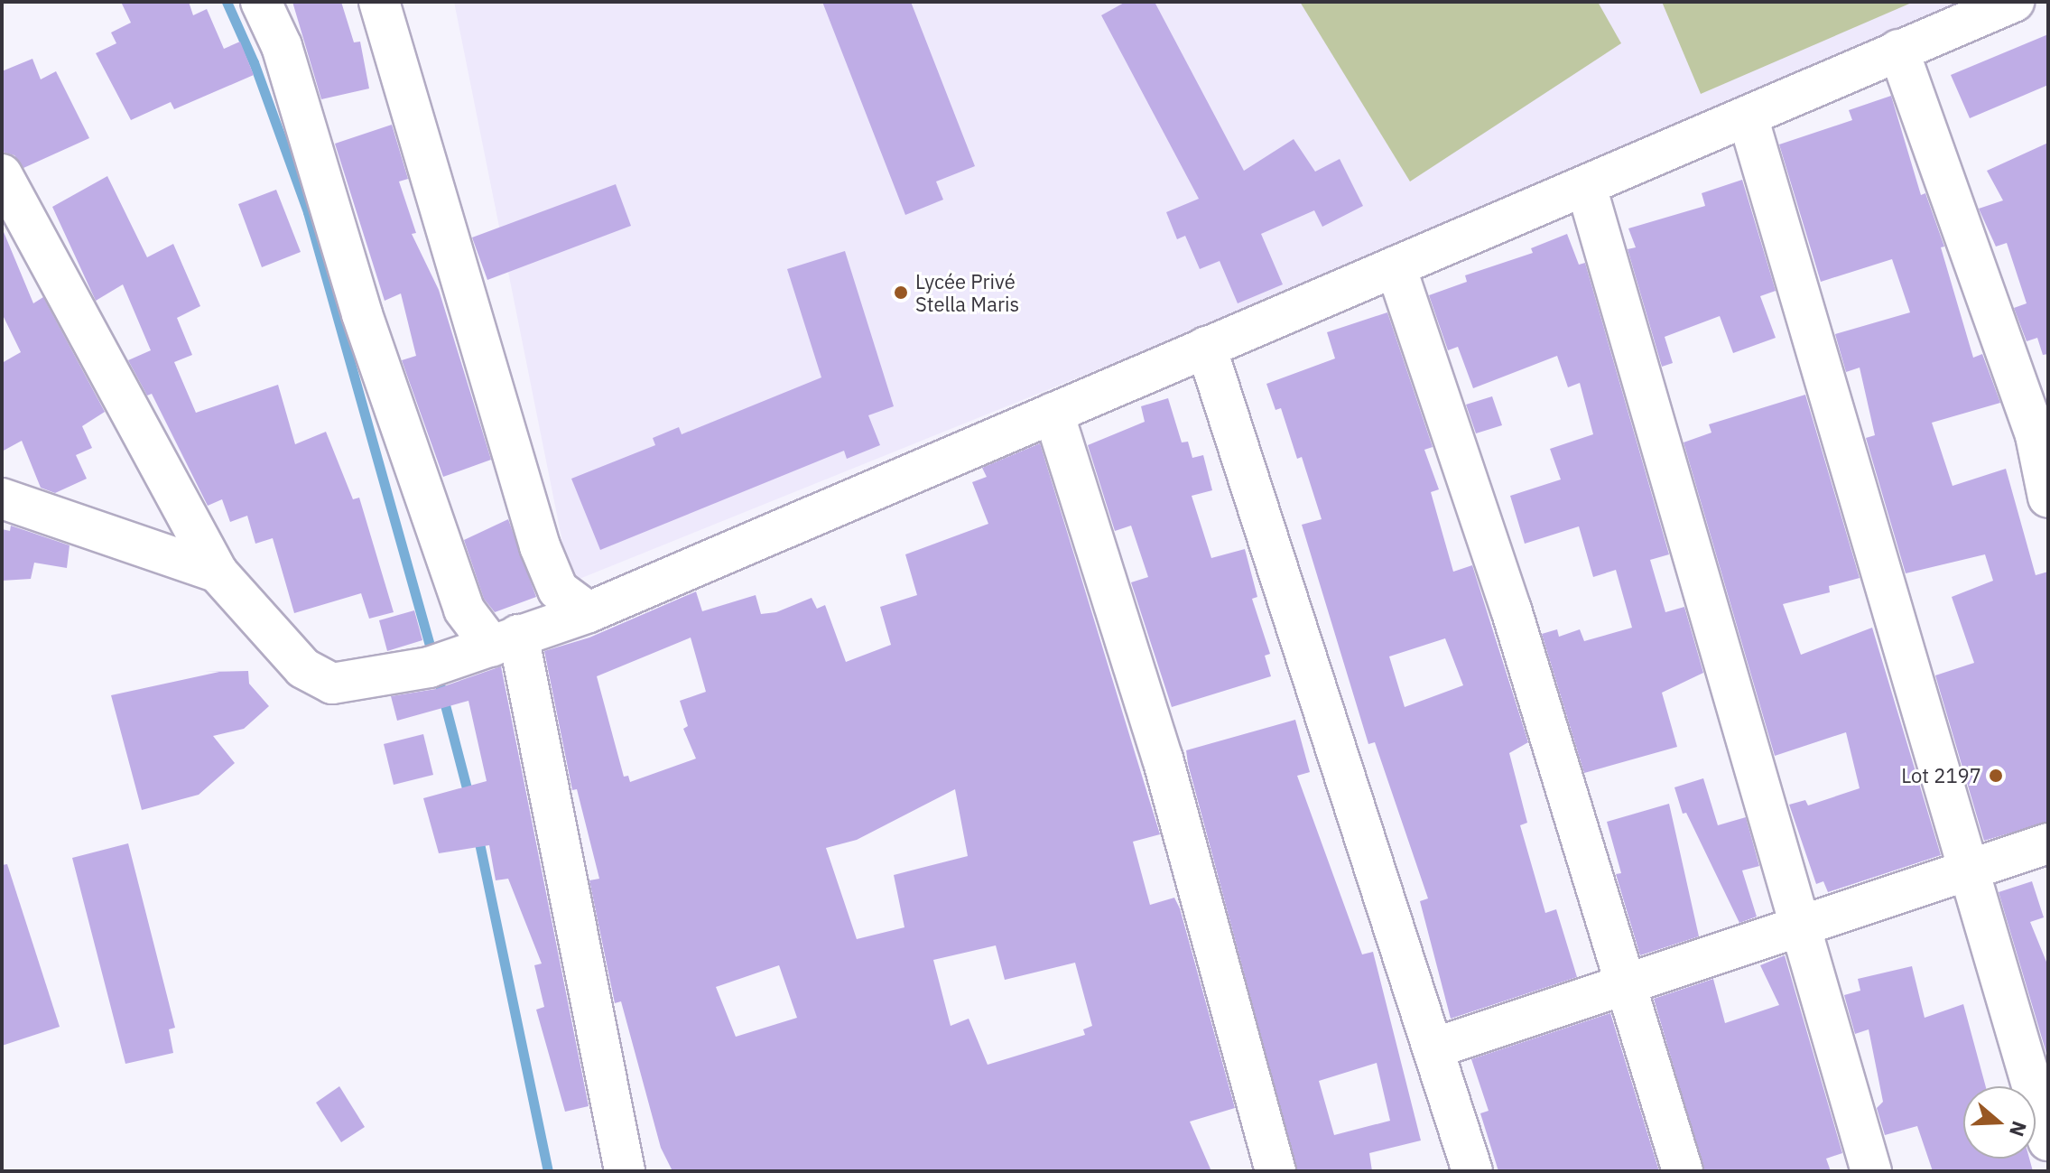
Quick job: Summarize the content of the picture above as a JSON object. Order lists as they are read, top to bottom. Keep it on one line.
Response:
{"places":["Lycée Privé Stella Maris","Lot 2197"],"north":"right"}
